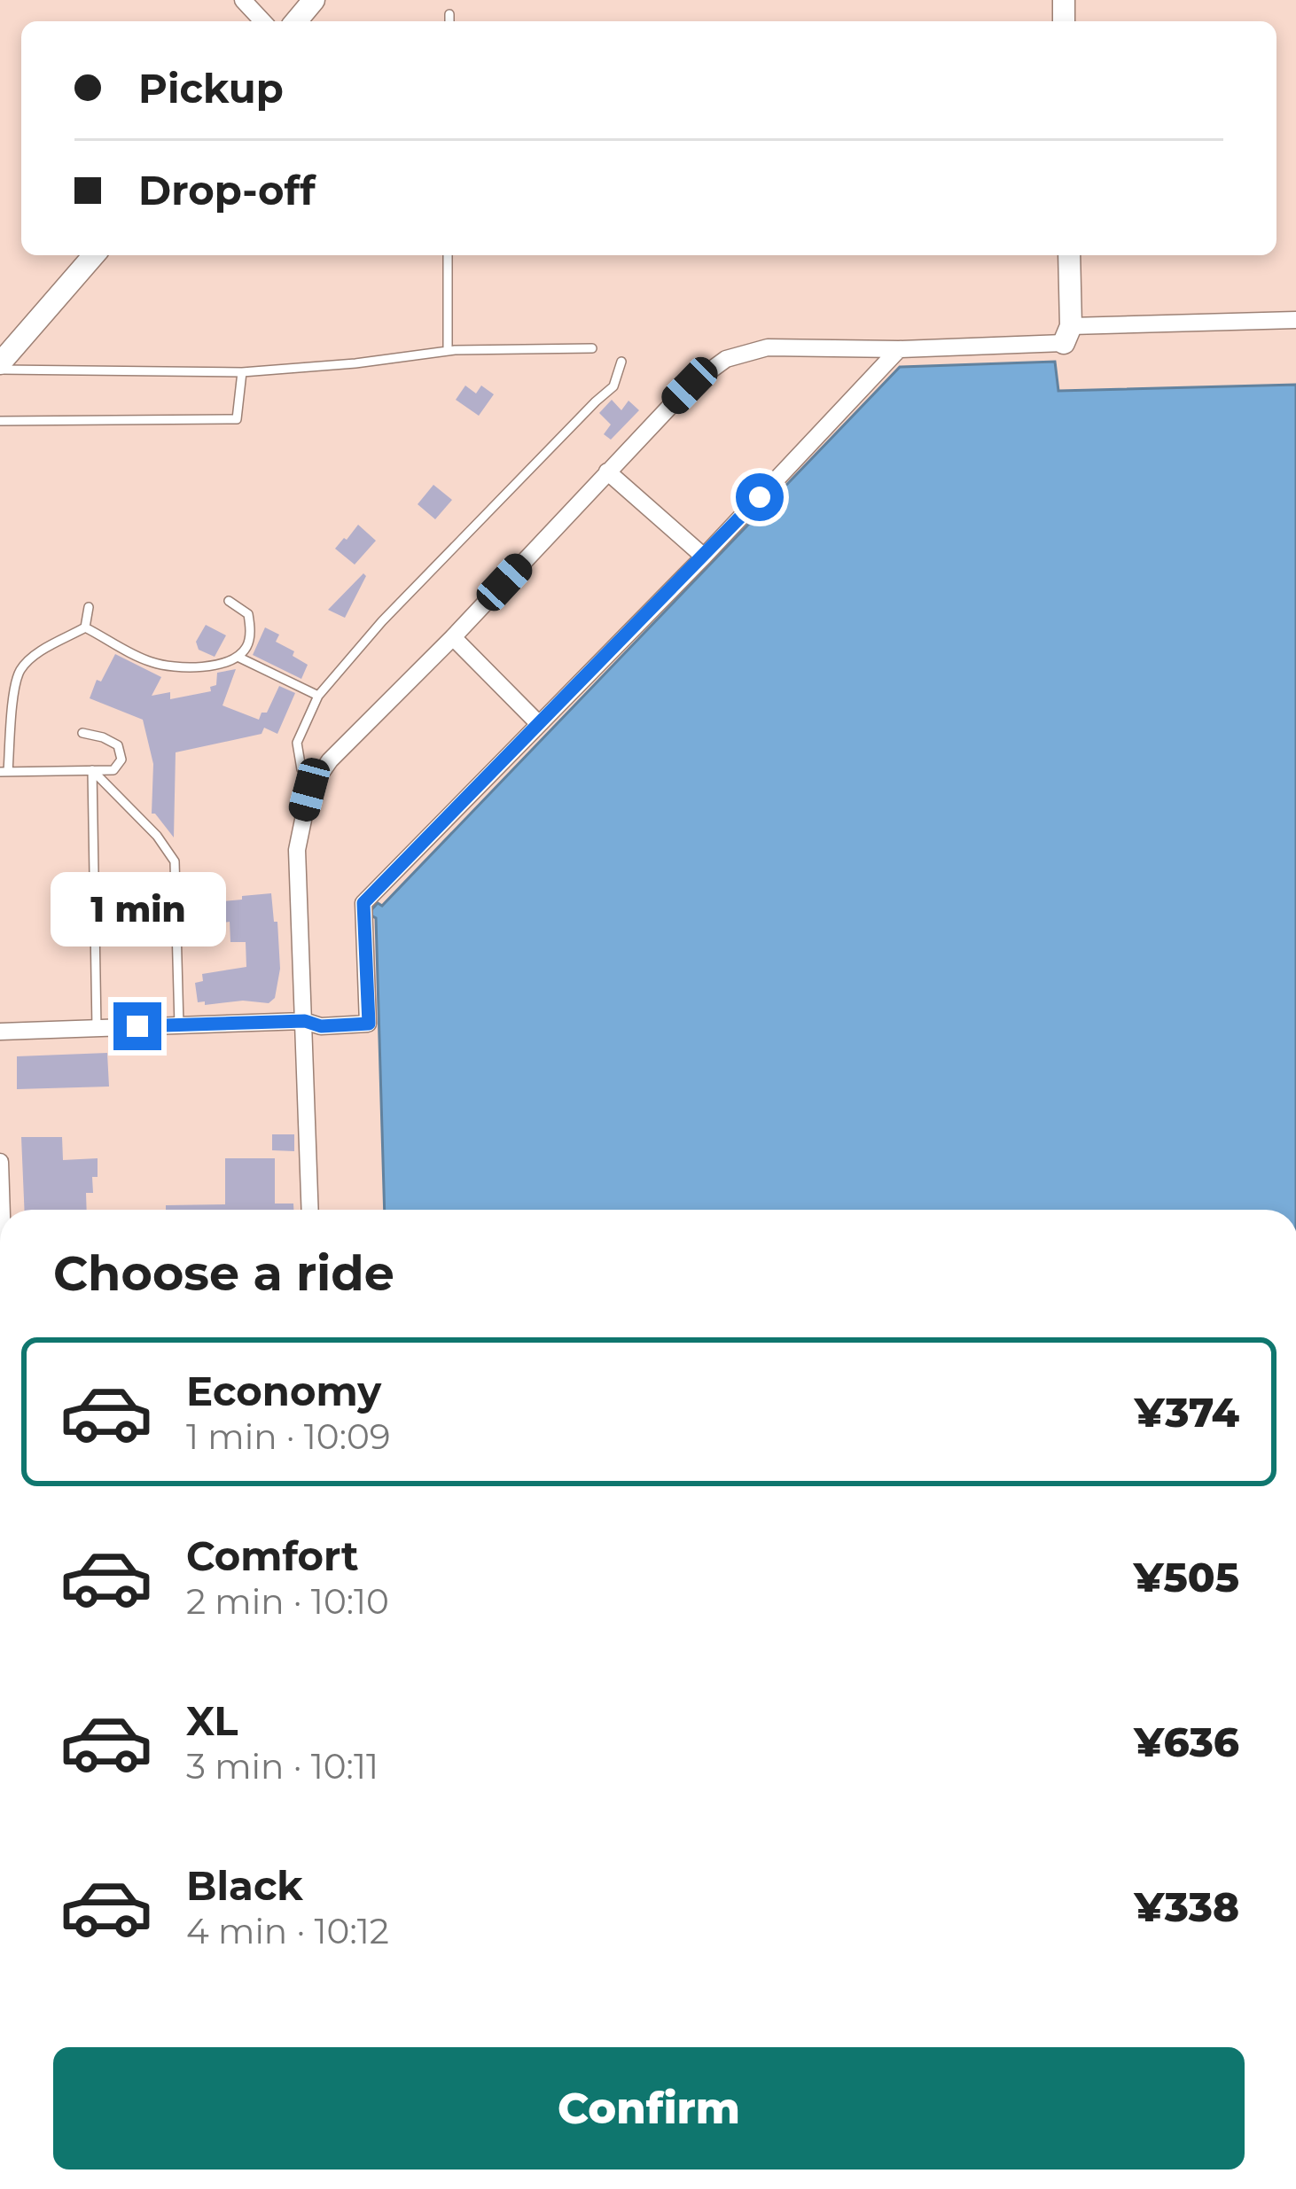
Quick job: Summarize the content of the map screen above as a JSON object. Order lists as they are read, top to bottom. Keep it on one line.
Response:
{"page":{"banner":["Pickup","Drop-off"],"bubble":"1 min","heading":"Choose a ride","list":[{"name":"Economy","note":"1 min · 10:09","value":"¥374"},{"name":"Comfort","note":"2 min · 10:10","value":"¥505"},{"name":"XL","note":"3 min · 10:11","value":"¥636"},{"name":"Black","note":"4 min · 10:12","value":"¥338"}],"buttons":"Confirm"}}
